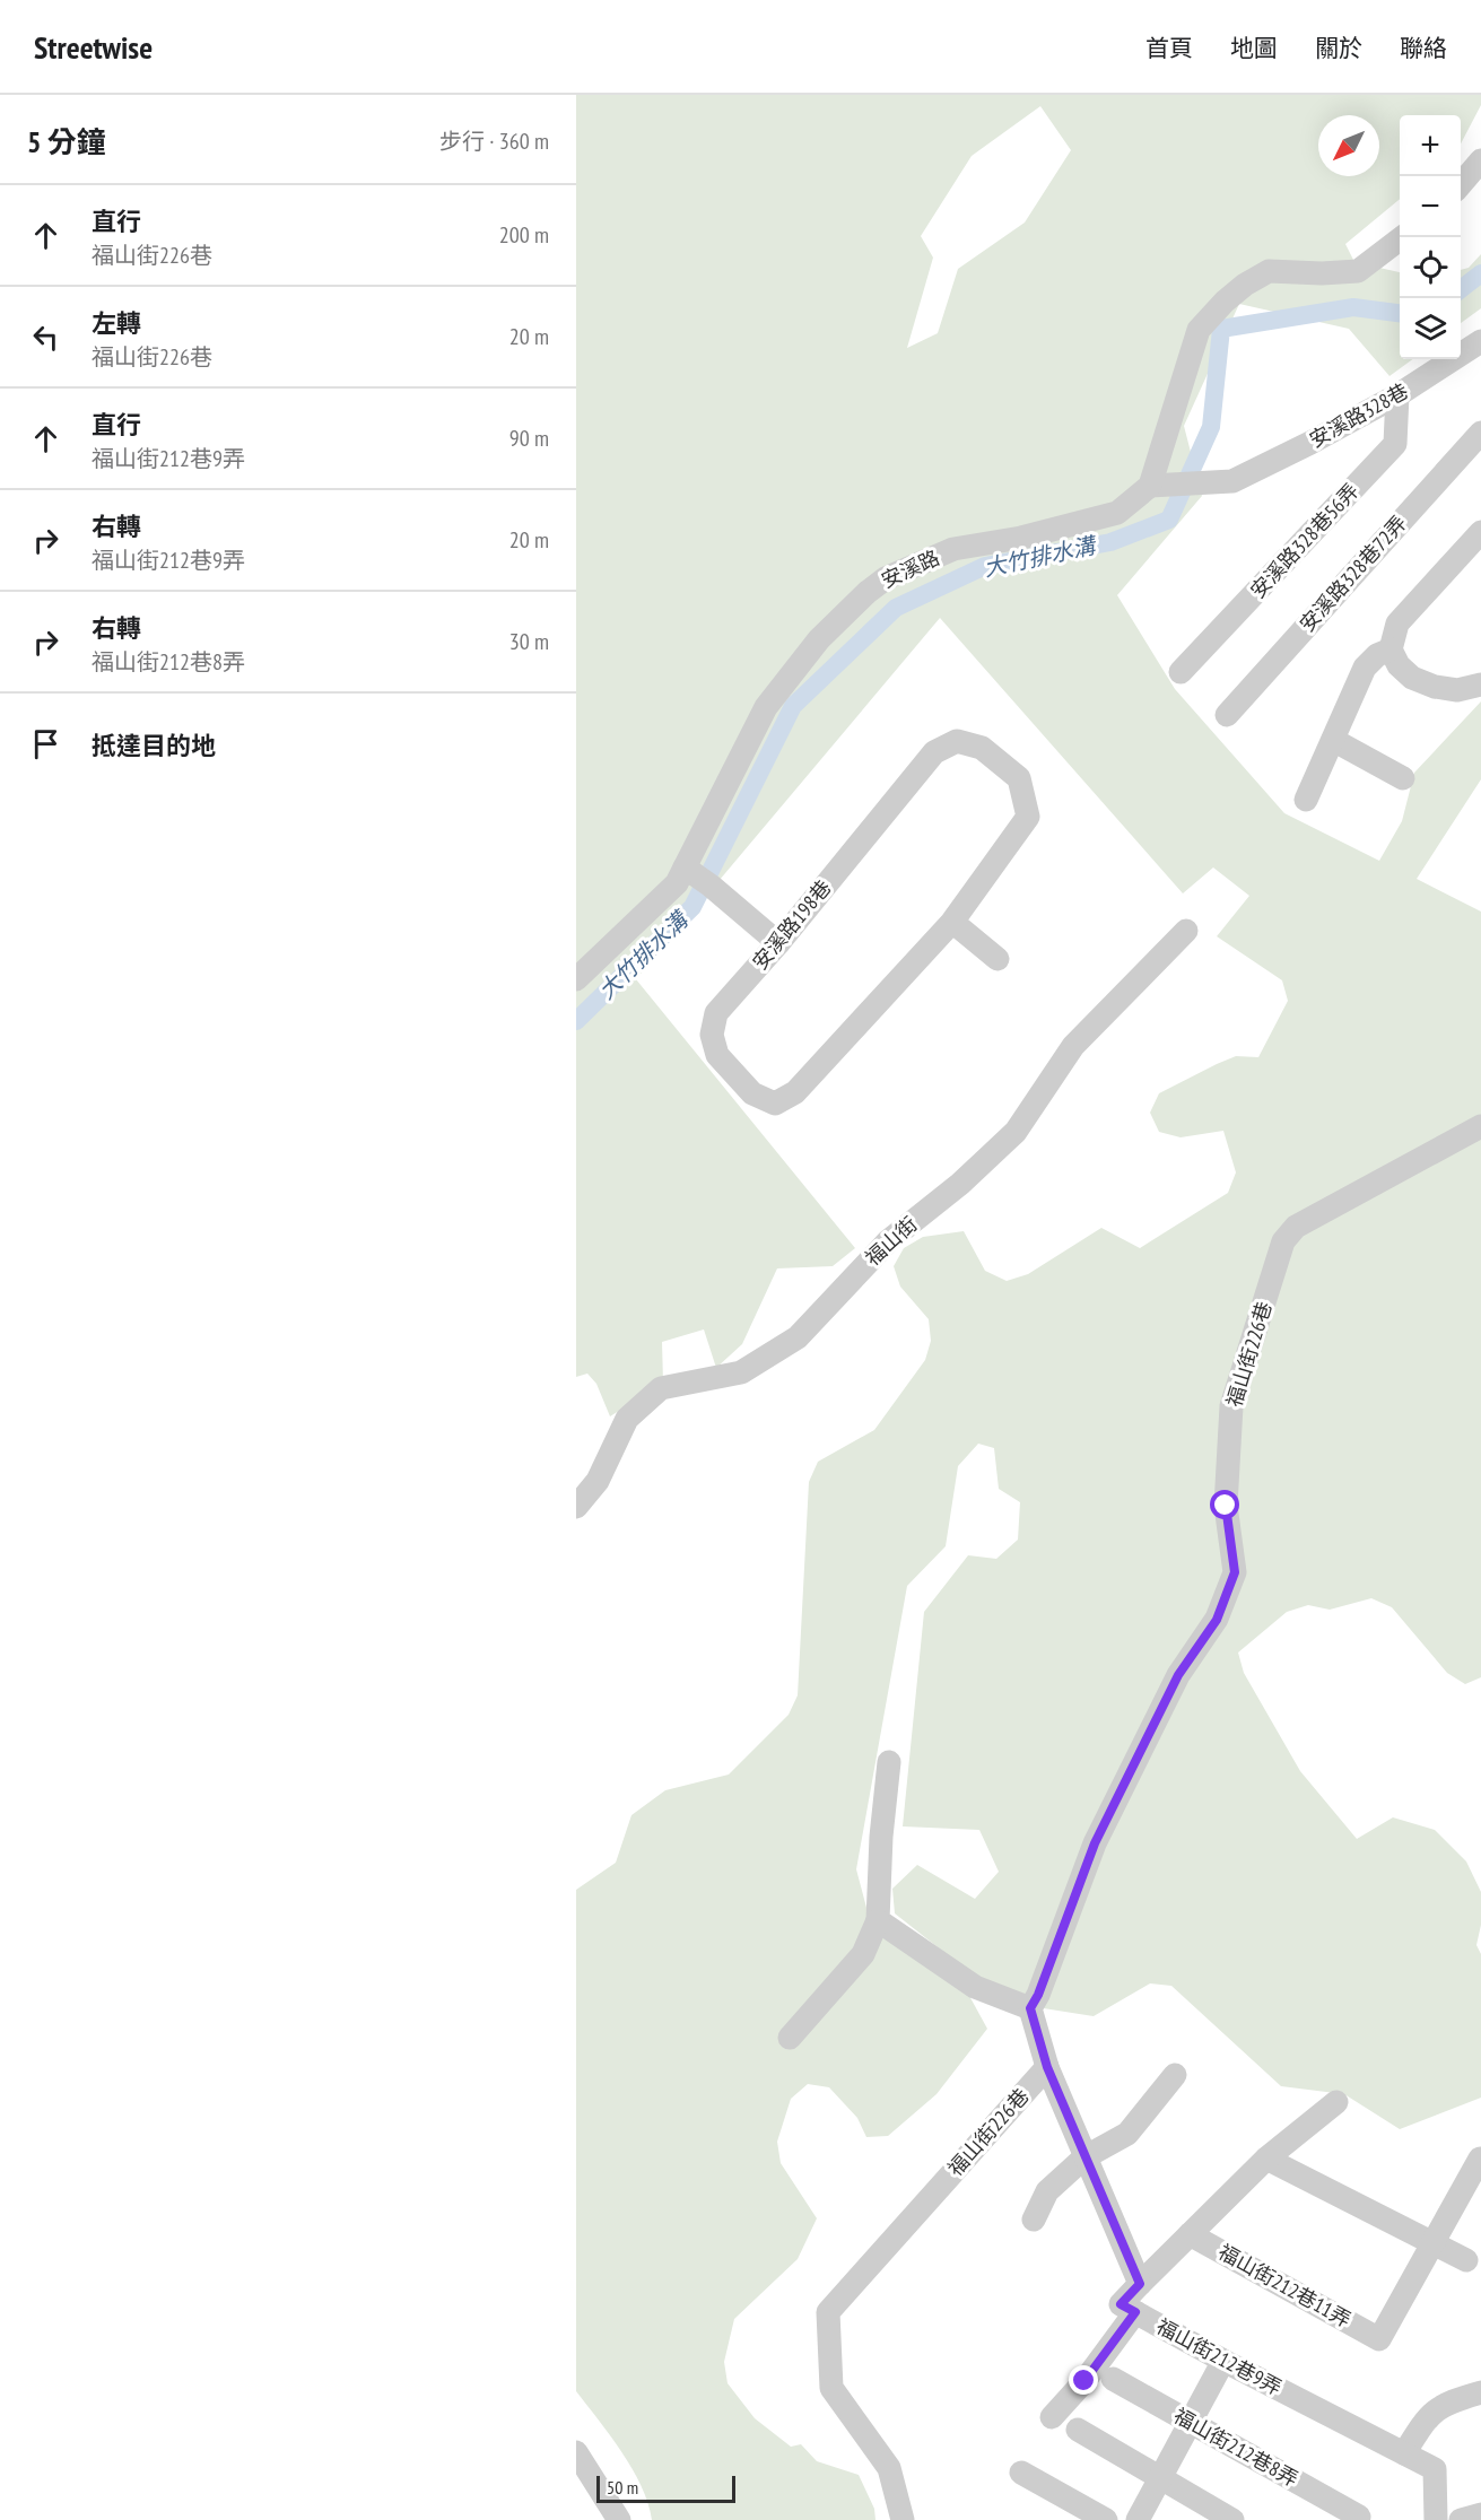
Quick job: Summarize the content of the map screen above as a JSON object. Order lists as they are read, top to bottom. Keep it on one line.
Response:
{"streets":{"street":["安溪路328巷","安溪路328巷56弄","安溪路","安溪路328巷72弄","安溪路198巷","福山街","福山街226巷","福山街212巷11弄","福山街212巷9弄","福山街212巷8弄"]},"crossings":[["安溪路328巷","安溪路328巷56弄"],["安溪路328巷","安溪路"]],"water":["大竹排水溝"],"scale_bar":"50 m","north":"bottom left","page":{"header":"Streetwise","nav":["首頁","地圖","關於","聯絡"],"heading":["5 分鐘","步行 · 360 m"],"map_buttons":["+","−"],"list":[["直行","福山街226巷","200 m"],["左轉","福山街226巷","20 m"],["直行","福山街212巷9弄","90 m"],["右轉","福山街212巷9弄","20 m"],["右轉","福山街212巷8弄","30 m"],"抵達目的地"],"scale":"50 m"}}
